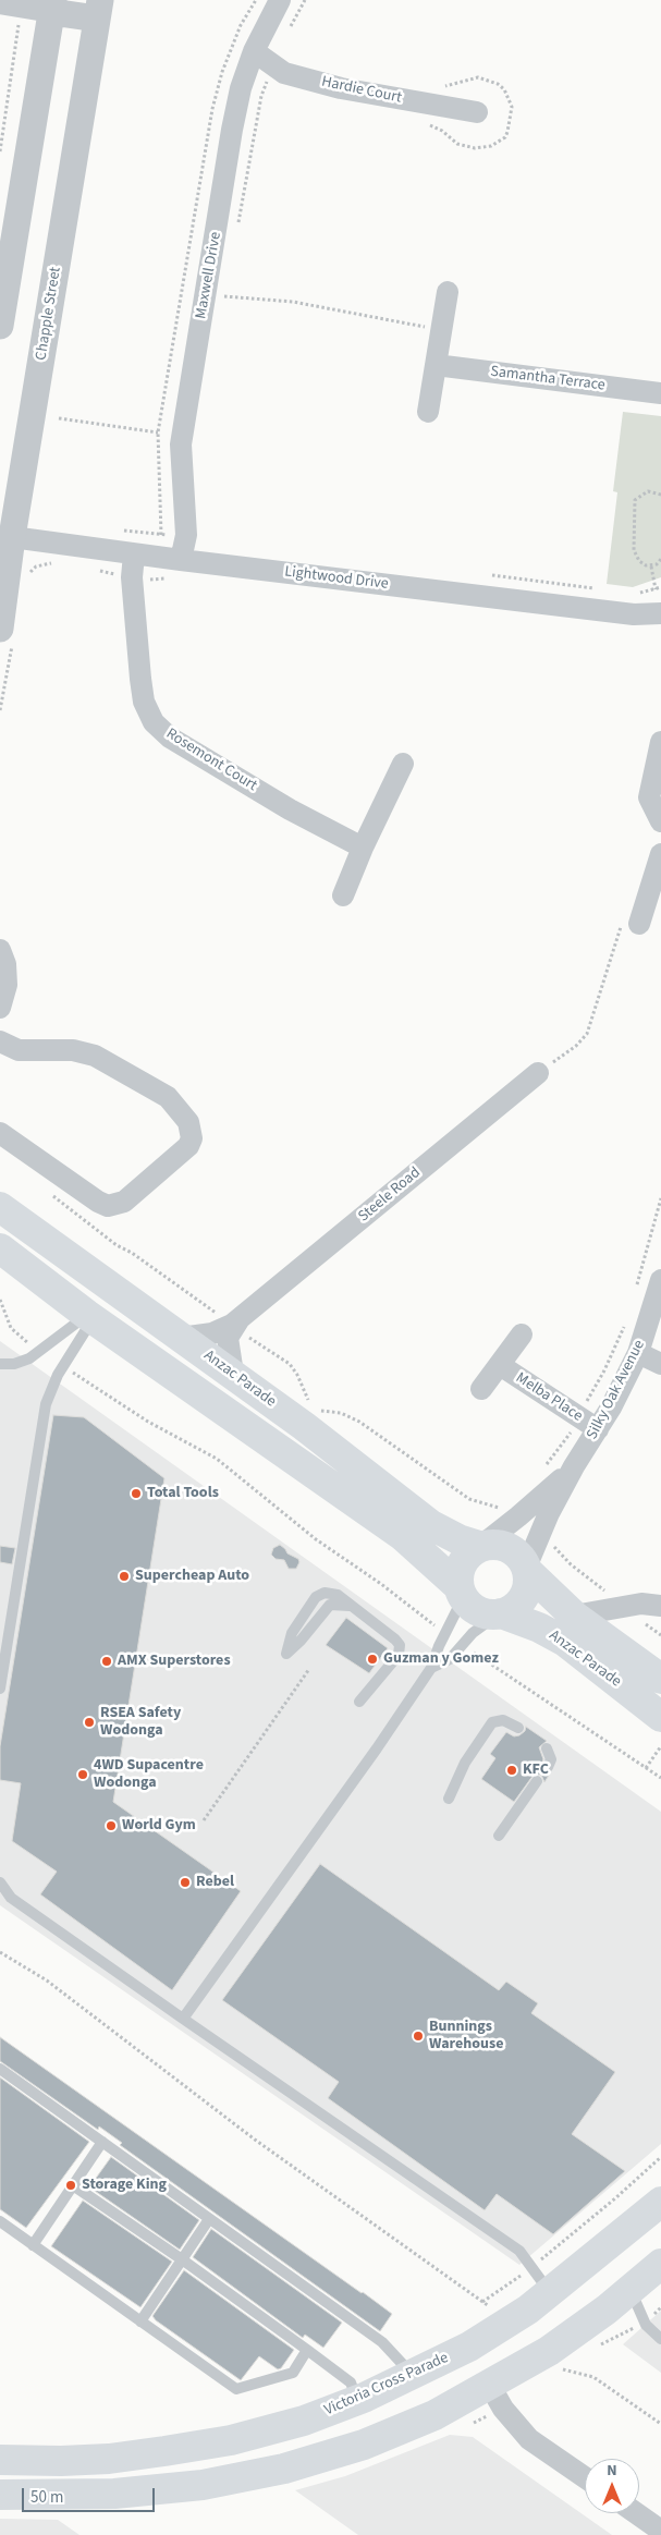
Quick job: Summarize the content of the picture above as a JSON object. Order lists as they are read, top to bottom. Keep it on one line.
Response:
{"streets":{"main road":["Anzac Parade","Victoria Cross Parade"],"street":["Hardie Court","Maxwell Drive","Chapple Street","Samantha Terrace","Lightwood Drive","Rosemont Court","Steele Road","Silky Oak Avenue","Melba Place"]},"crossings":[["Hardie Court","Maxwell Drive"],["Maxwell Drive","Lightwood Drive"],["Chapple Street","Lightwood Drive"],["Lightwood Drive","Rosemont Court"],["Steele Road","Anzac Parade"],["Anzac Parade","Silky Oak Avenue"],["Silky Oak Avenue","Melba Place"]],"places":["Total Tools","Supercheap Auto","Guzman y Gomez","AMX Superstores","RSEA Safety Wodonga","KFC","4WD Supacentre Wodonga","World Gym","Rebel","Bunnings Warehouse","Storage King"],"scale_bar":"50 m","north":"top"}
